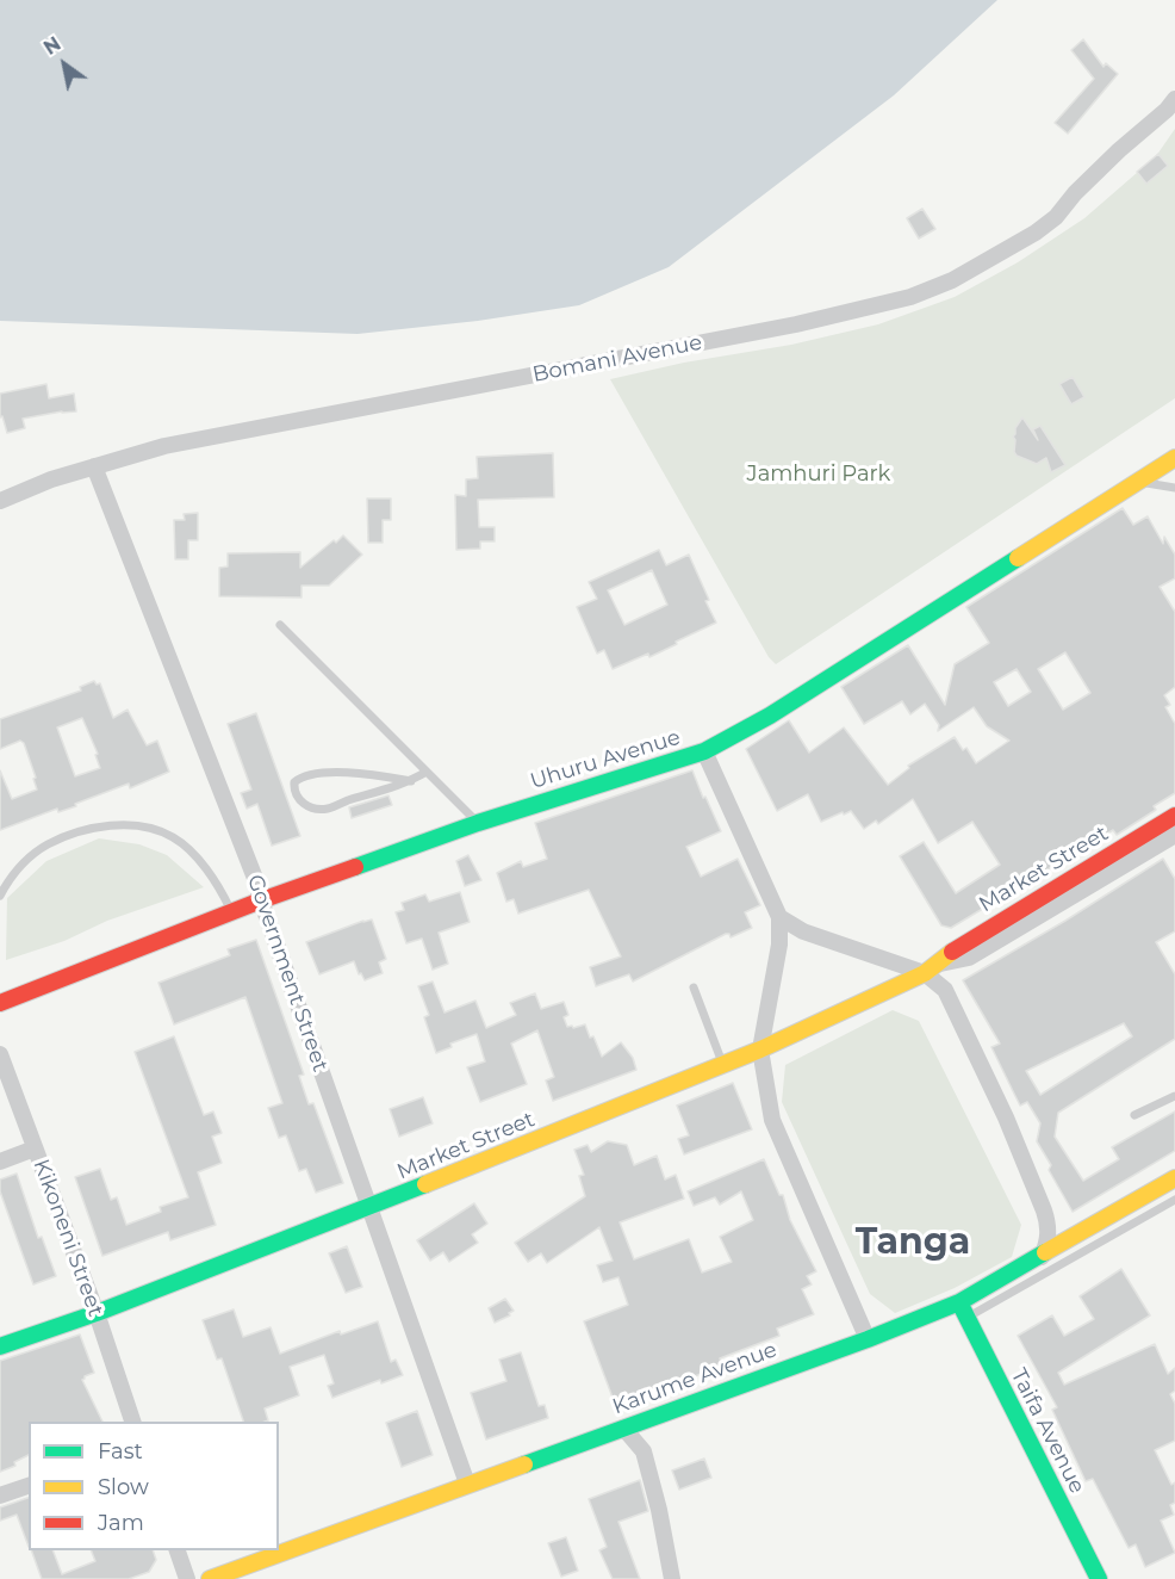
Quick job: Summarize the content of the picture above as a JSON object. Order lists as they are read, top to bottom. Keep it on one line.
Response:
{"streets":{"street":["Bomani Avenue","Uhuru Avenue","Market Street","Government Street","Kikoneni Street","Karume Avenue","Taifa Avenue"]},"crossings":[["Bomani Avenue","Government Street"],["Uhuru Avenue","Government Street"],["Market Street","Government Street"],["Market Street","Kikoneni Street"],["Government Street","Karume Avenue"],["Karume Avenue","Taifa Avenue"]],"districts":["Tanga"],"parks":["Jamhuri Park"],"legend":["Fast","Slow","Jam"],"north":"top left"}
